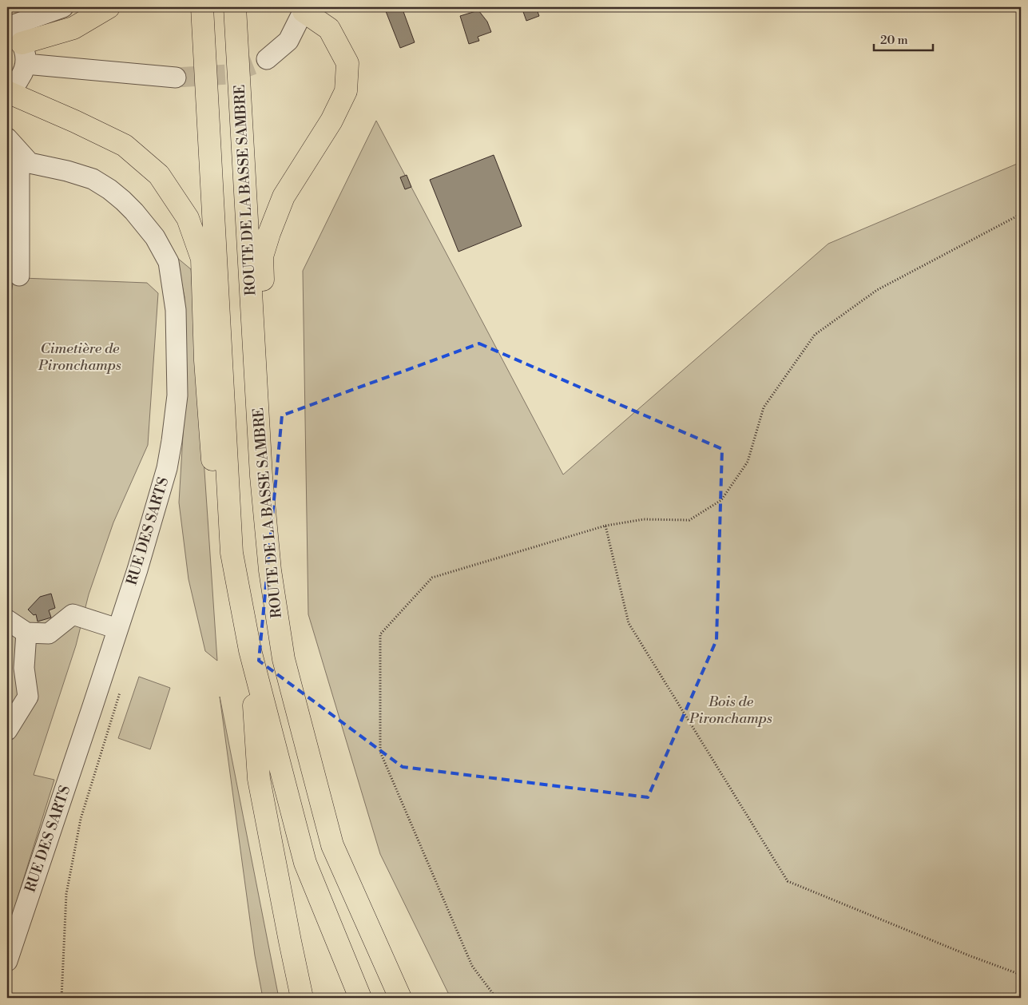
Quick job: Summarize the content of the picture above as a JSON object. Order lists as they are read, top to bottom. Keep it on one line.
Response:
{"streets":{"highway":["ROUTE DE LA BASSE SAMBRE"],"street":["RUE DES SARTS"]},"parks":["Cimetière de Pironchamps","Bois de Pironchamps"],"scale_bar":"20 m"}
